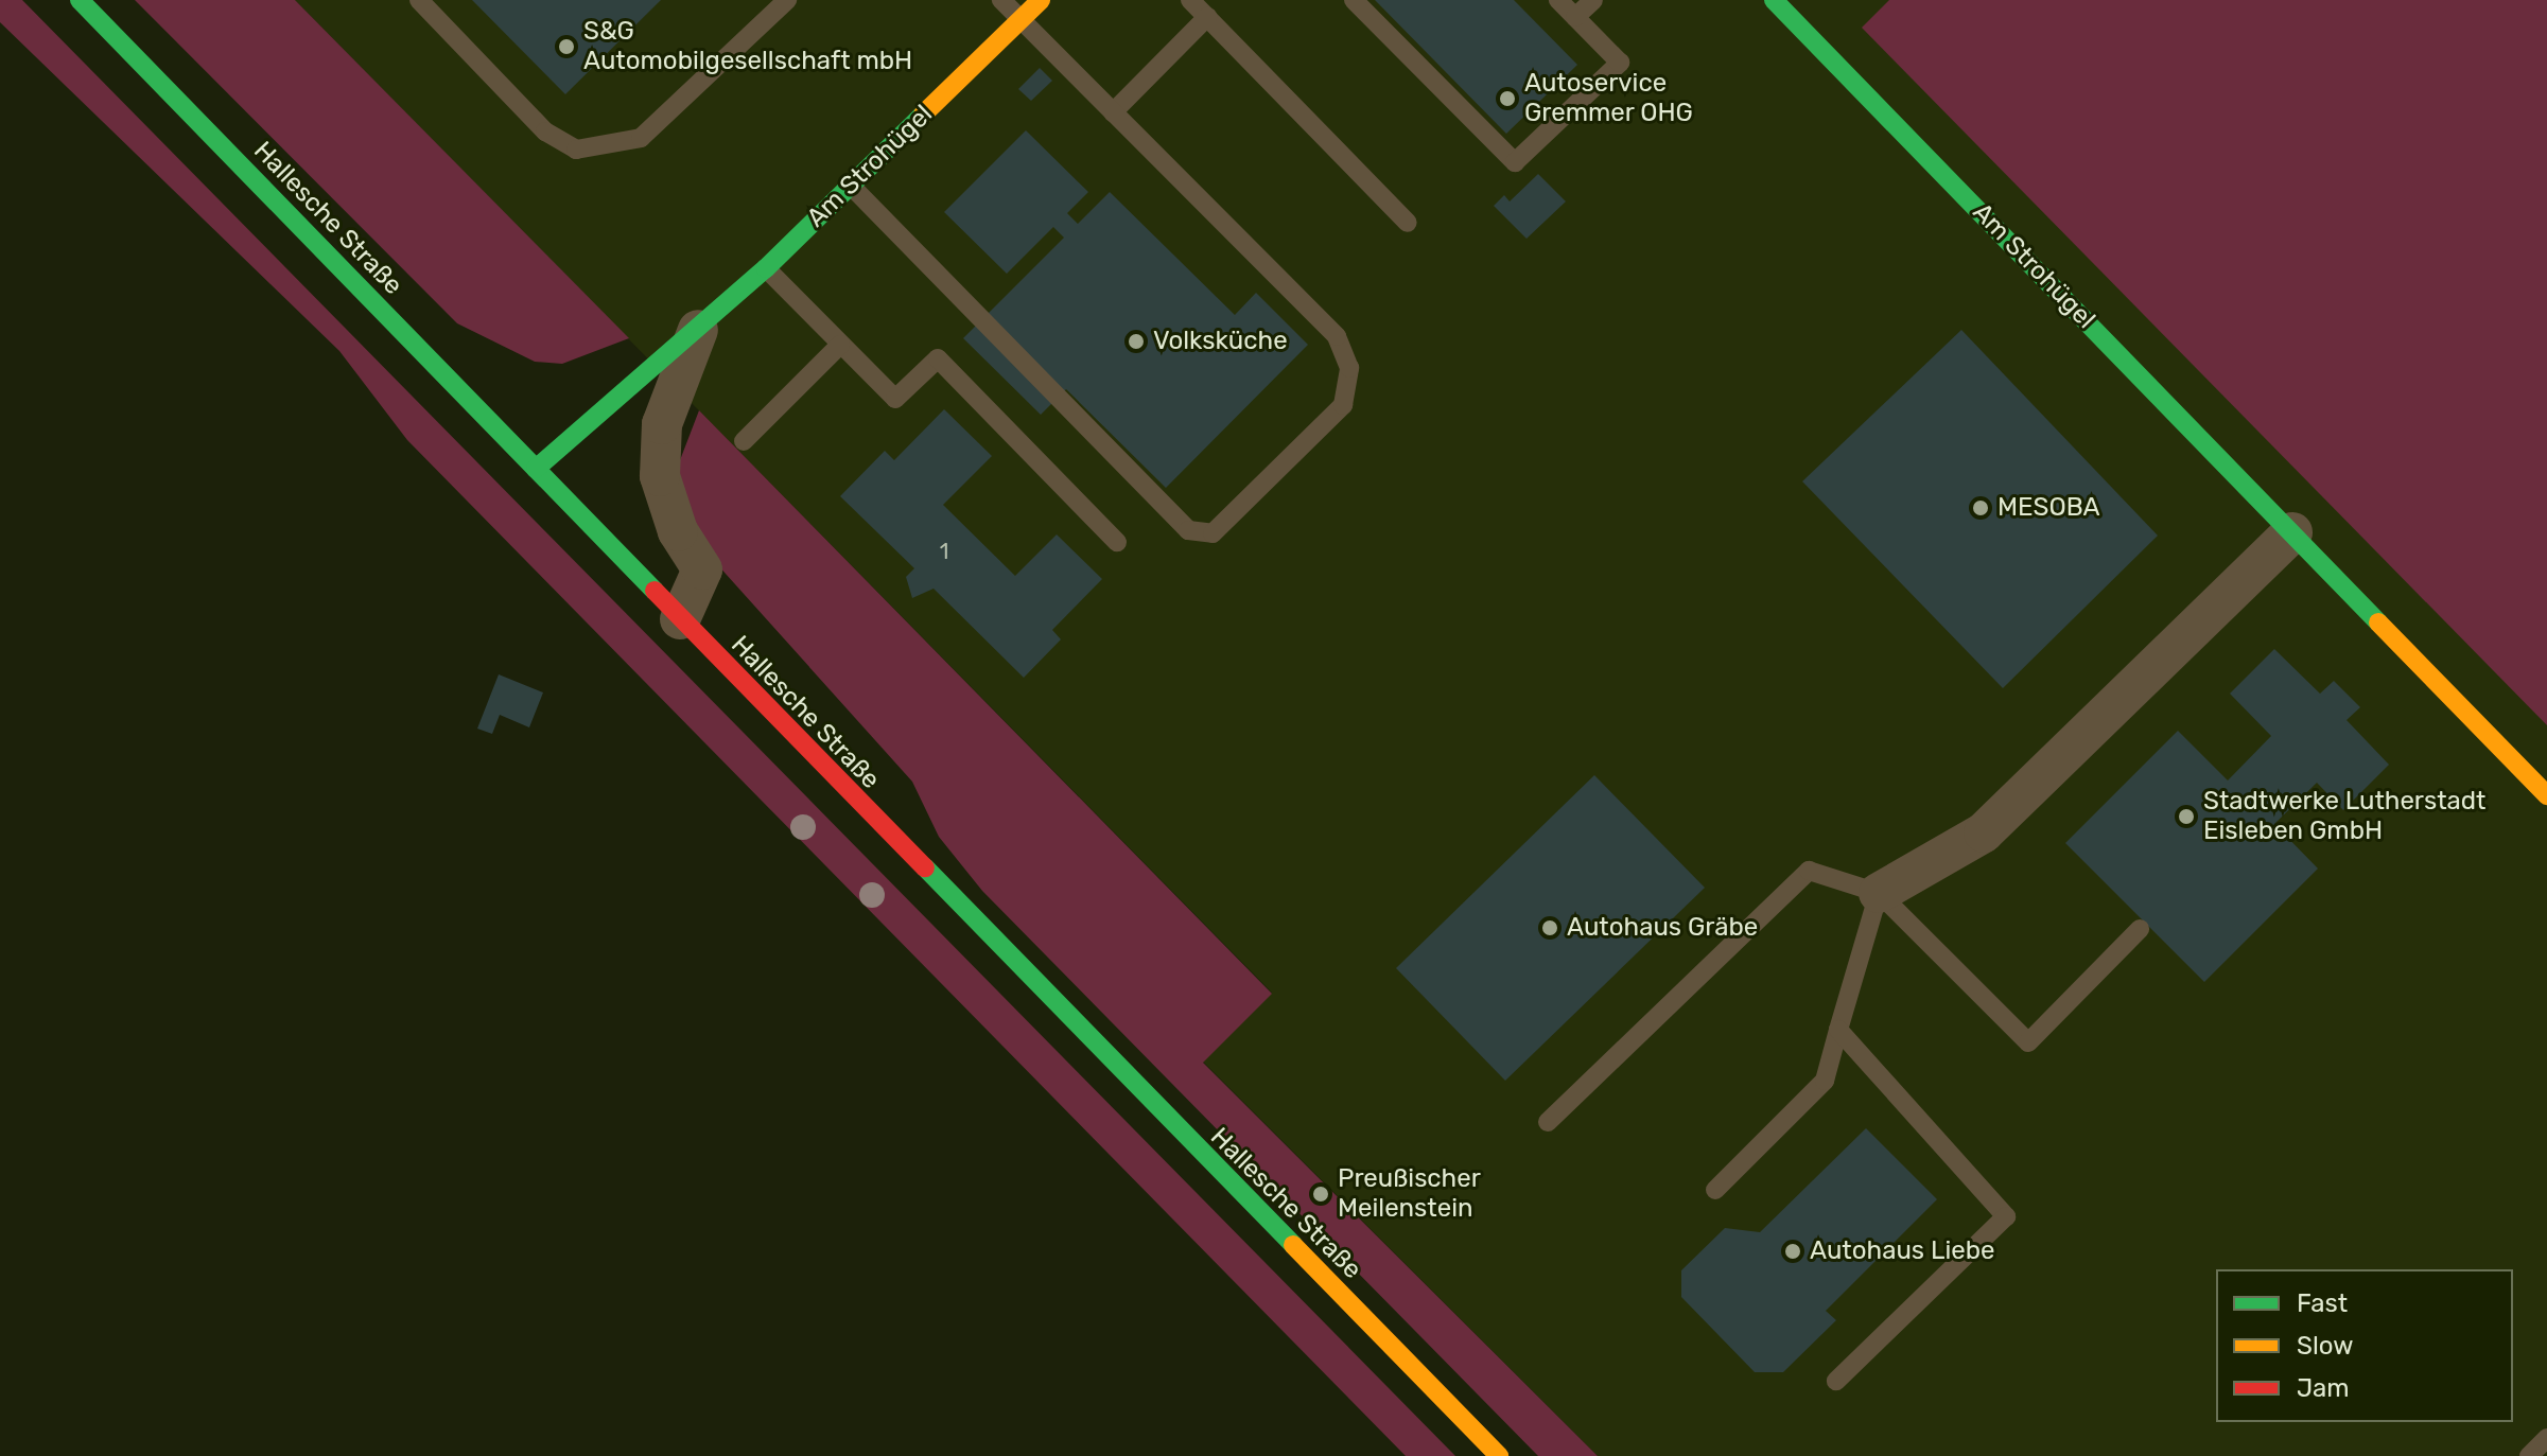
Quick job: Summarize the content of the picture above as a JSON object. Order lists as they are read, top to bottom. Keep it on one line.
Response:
{"streets":{"main road":["Am Strohügel","Hallesche Straße"]},"crossings":[["Am Strohügel","Hallesche Straße"]],"places":["S&G Automobilgesellschaft mbH","Autoservice Gremmer OHG","Volksküche","MESOBA","Stadtwerke Lutherstadt Eisleben GmbH","Autohaus Gräbe","Preußischer Meilenstein","Autohaus Liebe"],"house_numbers":["1"],"legend":["Fast","Slow","Jam"]}
